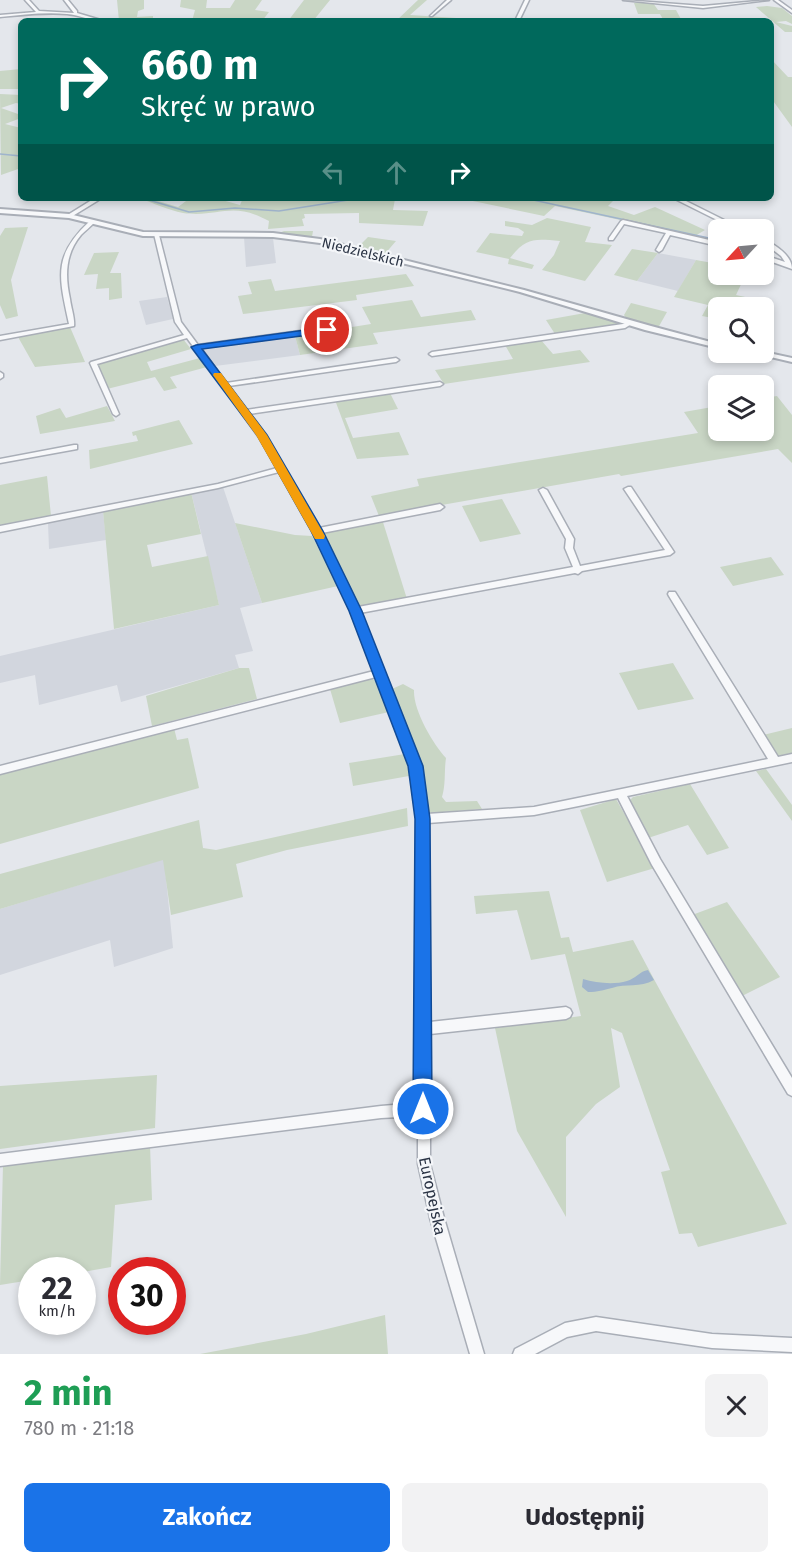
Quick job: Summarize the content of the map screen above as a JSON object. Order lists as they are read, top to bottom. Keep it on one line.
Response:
{"streets":{"street":["Niedzielskich","Europejska"]},"crossings":[["Niedzielskich","Europejska"]],"north":"bottom left","page":{"turn":["660 m","Skręć w prawo"],"speed":"22 km/h","limit":"30","heading":["2 min","780 m · 21:18"],"buttons":["Zakończ","Udostępnij"]}}
